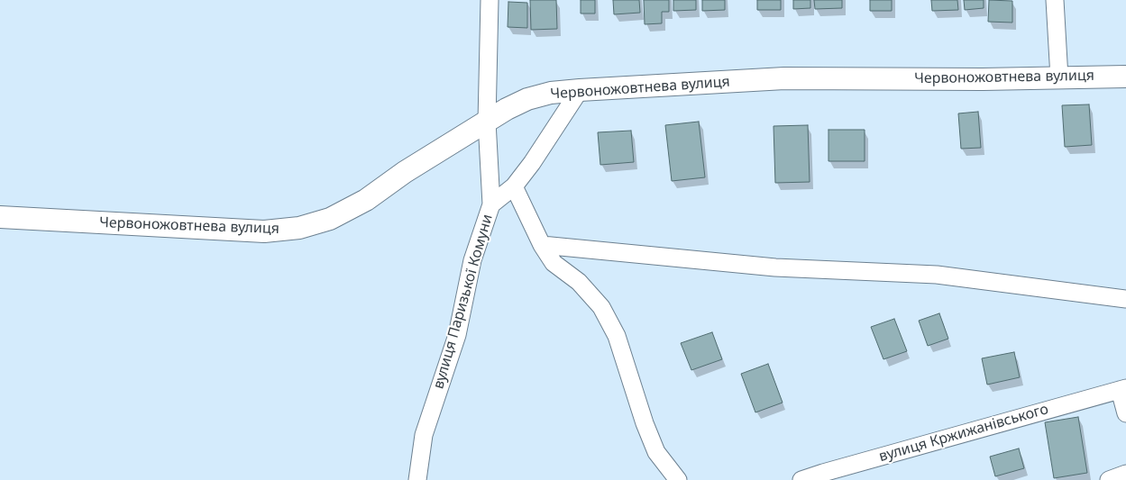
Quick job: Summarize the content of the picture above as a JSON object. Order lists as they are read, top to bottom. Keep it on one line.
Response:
{"streets":{"street":["Червоножовтнева вулиця","вулиця Паризької Комуни","вулиця Кржижанівського"]},"crossings":[["Червоножовтнева вулиця","вулиця Паризької Комуни"]]}
